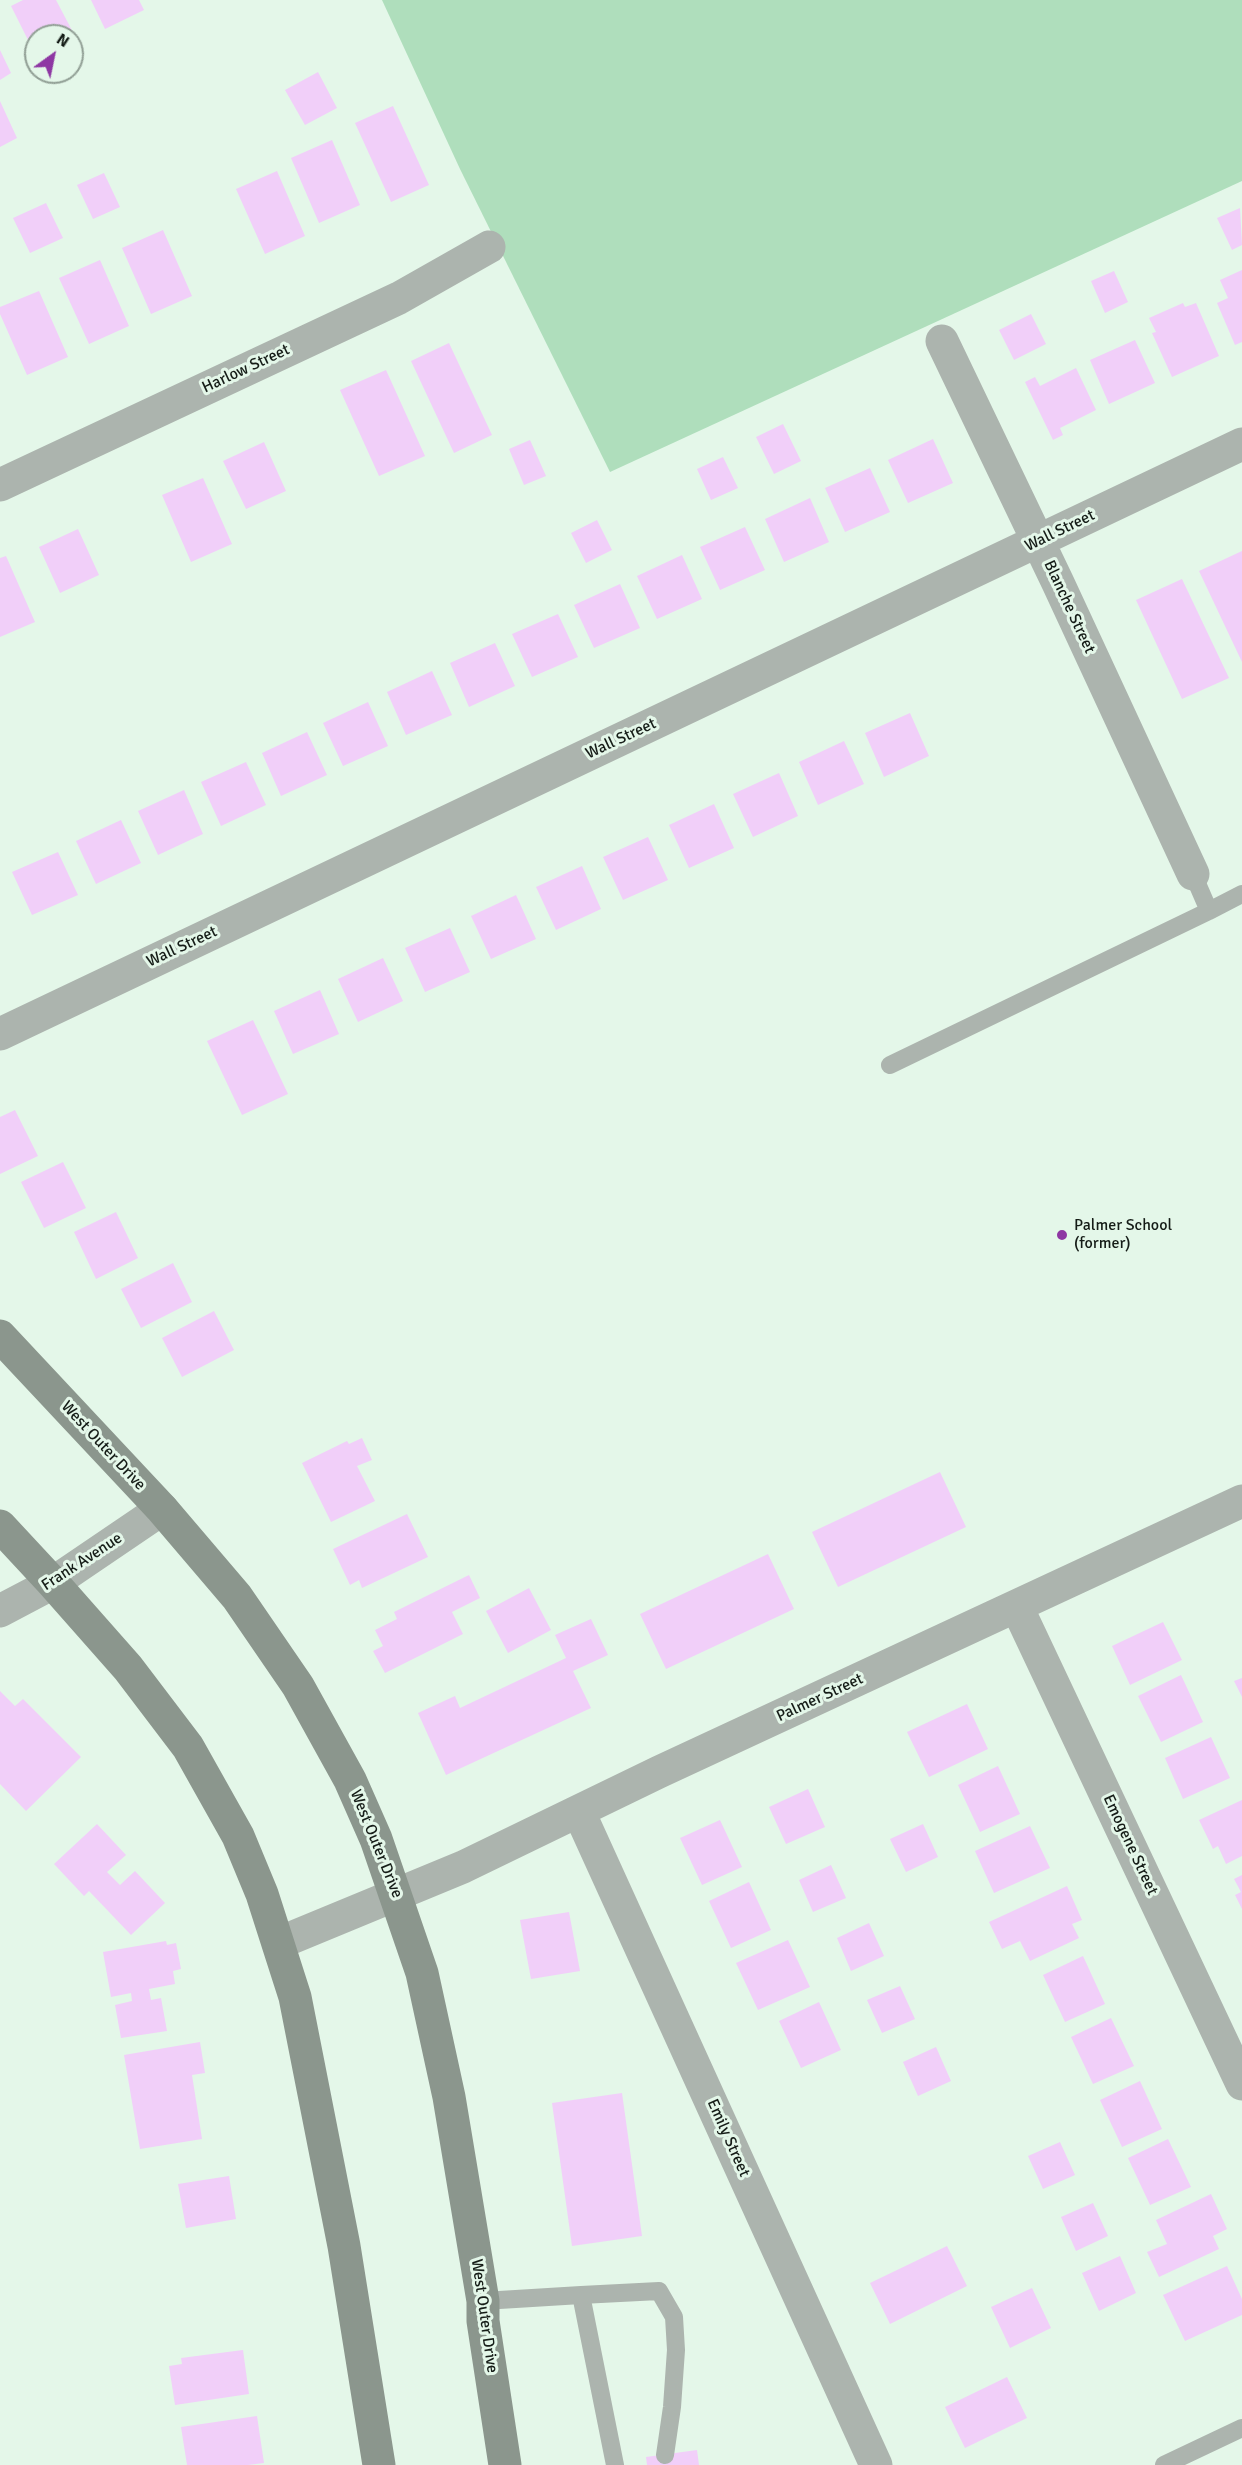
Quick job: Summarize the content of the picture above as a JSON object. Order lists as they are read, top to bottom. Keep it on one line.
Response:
{"streets":{"main road":["West Outer Drive"],"street":["Harlow Street","Wall Street","Blanche Street","Frank Avenue","Palmer Street","Emogene Street","Emily Street"]},"crossings":[["Wall Street","Blanche Street"],["West Outer Drive","Frank Avenue"],["West Outer Drive","Palmer Street"],["Palmer Street","Emogene Street"],["Palmer Street","Emily Street"]],"places":["Palmer School (former)"],"north":"top right"}
